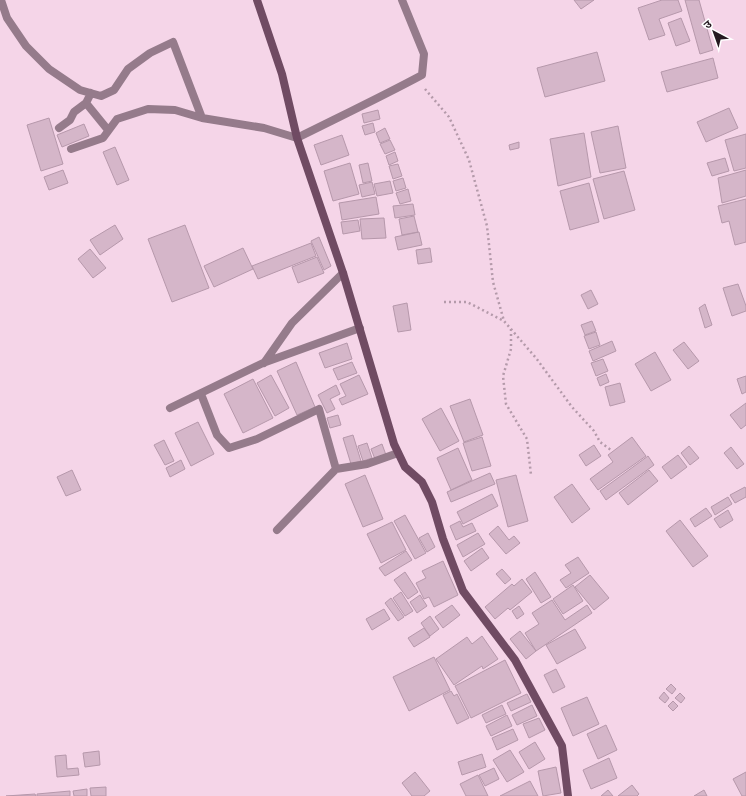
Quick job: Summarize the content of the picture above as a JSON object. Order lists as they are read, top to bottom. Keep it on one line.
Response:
{"north":"top left"}
